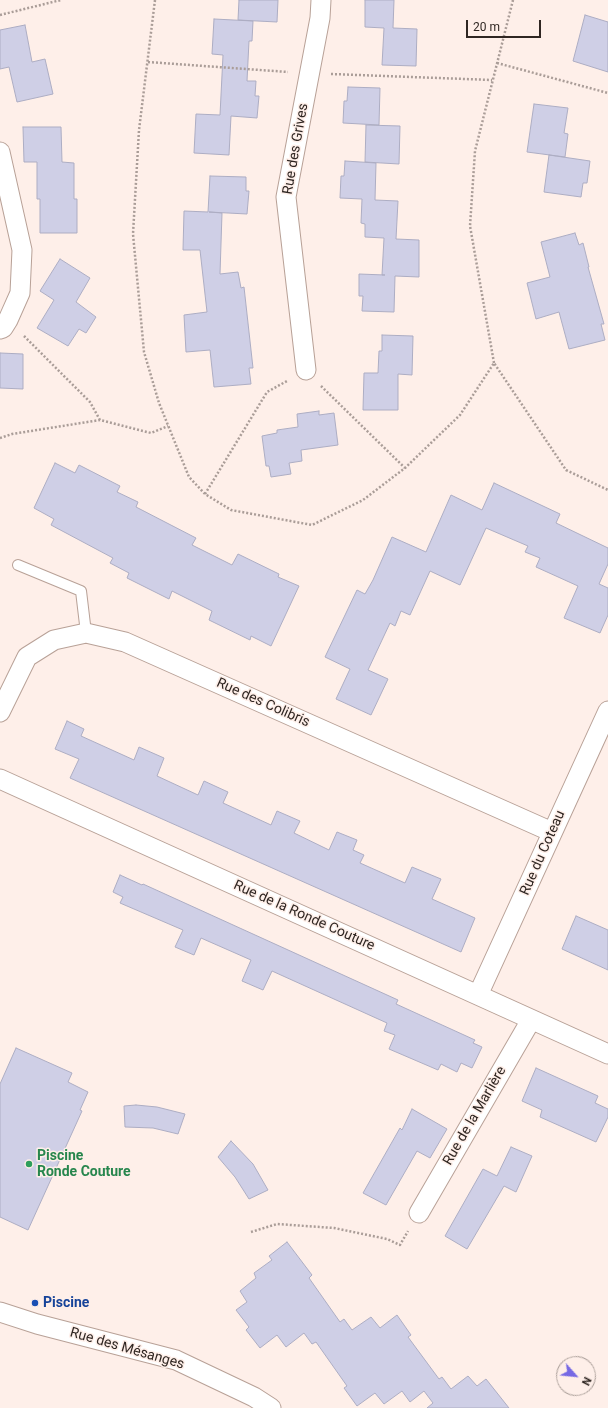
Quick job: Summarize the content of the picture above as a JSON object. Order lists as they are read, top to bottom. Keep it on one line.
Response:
{"streets":{"street":["Rue des Grives","Rue des Colibris","Rue du Coteau","Rue de la Ronde Couture","Rue de la Marlière","Rue des Mésanges"]},"crossings":[["Rue des Colibris","Rue du Coteau"],["Rue du Coteau","Rue de la Ronde Couture"],["Rue de la Ronde Couture","Rue de la Marlière"]],"places":["Piscine Ronde Couture","Piscine"],"scale_bar":"20 m","north":"bottom right"}
